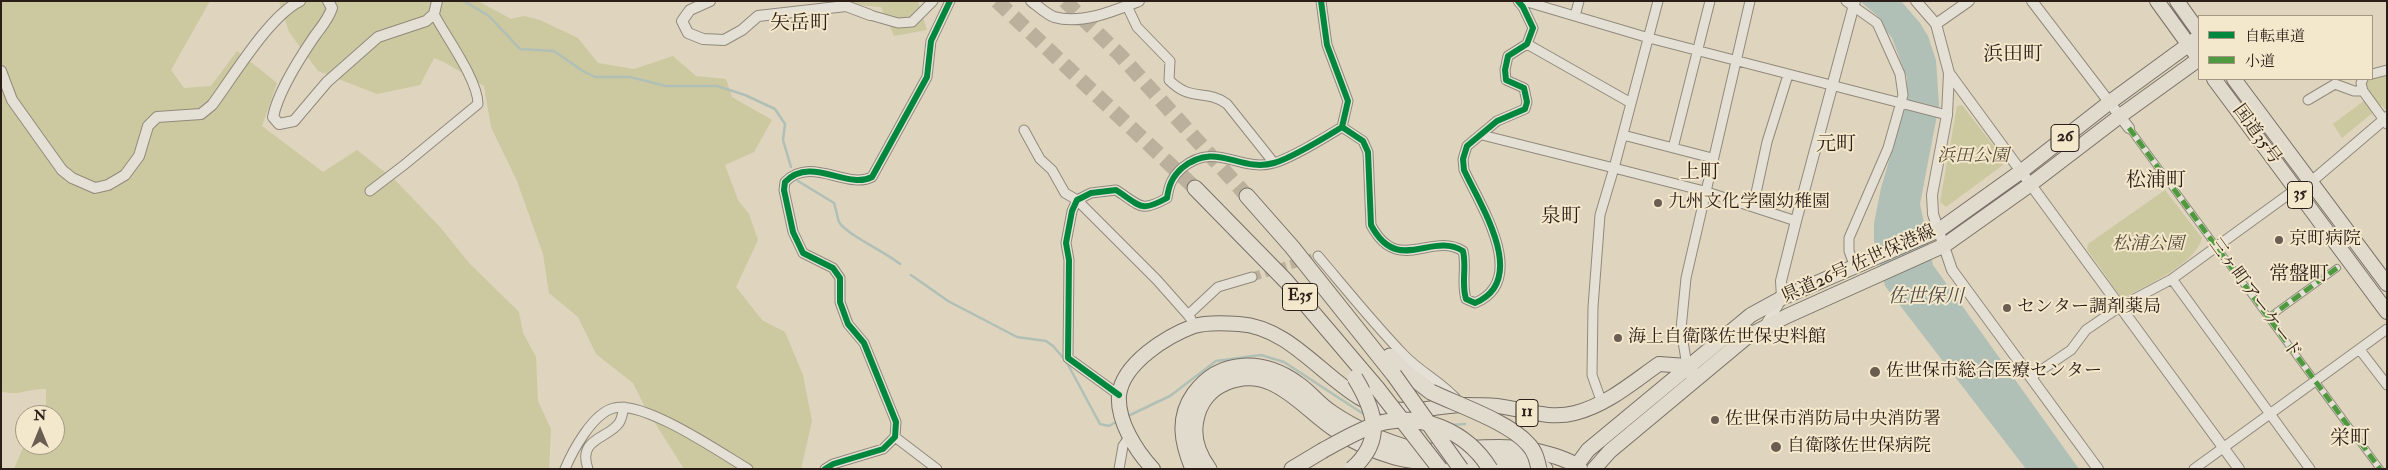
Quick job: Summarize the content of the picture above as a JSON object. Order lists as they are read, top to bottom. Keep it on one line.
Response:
{"streets":{"highway":["E35"],"main road":["国道35号","26","35","県道26号 佐世保港線","11"],"street":["三ヶ町アーケード"]},"crossings":[["県道26号 佐世保港線","11"]],"districts":["矢岳町","浜田町","元町","上町","松浦町","泉町","常盤町","栄町"],"water":["佐世保川"],"parks":["浜田公園","松浦公園"],"places":["九州文化学園幼稚園","京町病院","センター調剤薬局","海上自衛隊佐世保史料館","佐世保市総合医療センター","佐世保市消防局中央消防署","自衛隊佐世保病院"],"legend":["自転車道","小道"],"north":"top"}
